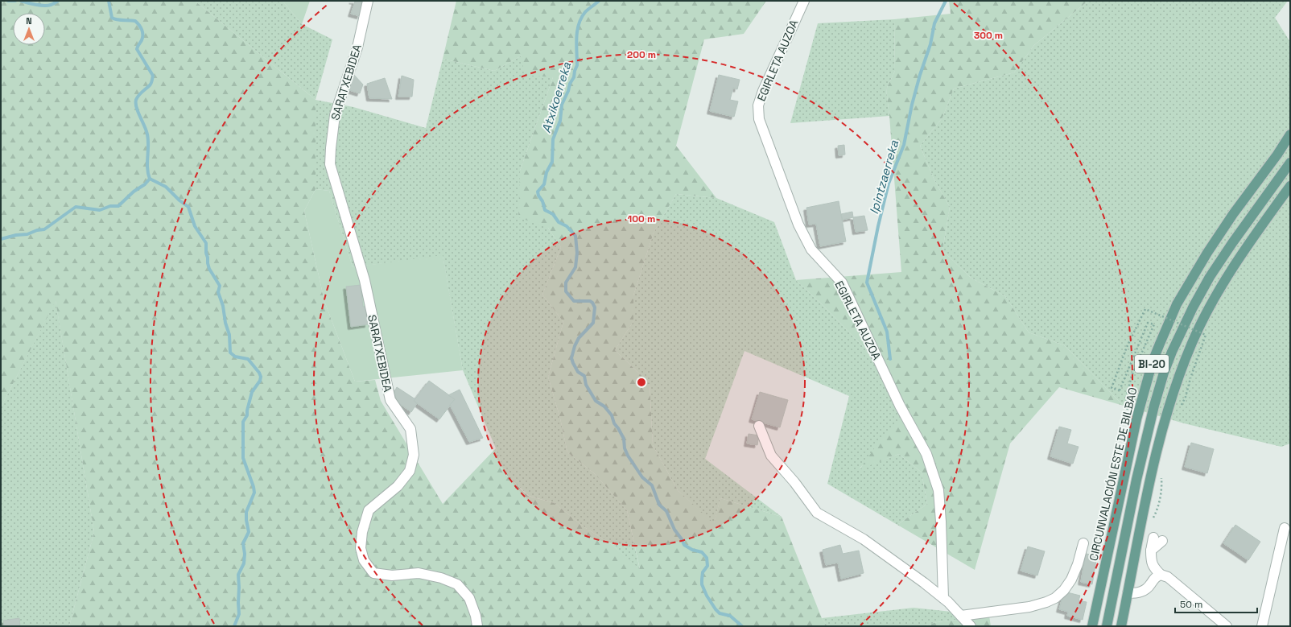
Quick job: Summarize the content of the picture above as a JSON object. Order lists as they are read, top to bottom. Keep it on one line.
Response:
{"streets":{"main road":["BI-20","CIRCUNVALACIÓN ESTE DE BILBAO"],"street":["EGIRLETA AUZOA","SARATXEBIDEA"]},"water":["Atxikoerreka","Ipintzaerreka"],"scale_bar":"50 m","north":"top","rings":["300 m","200 m","100 m"]}
